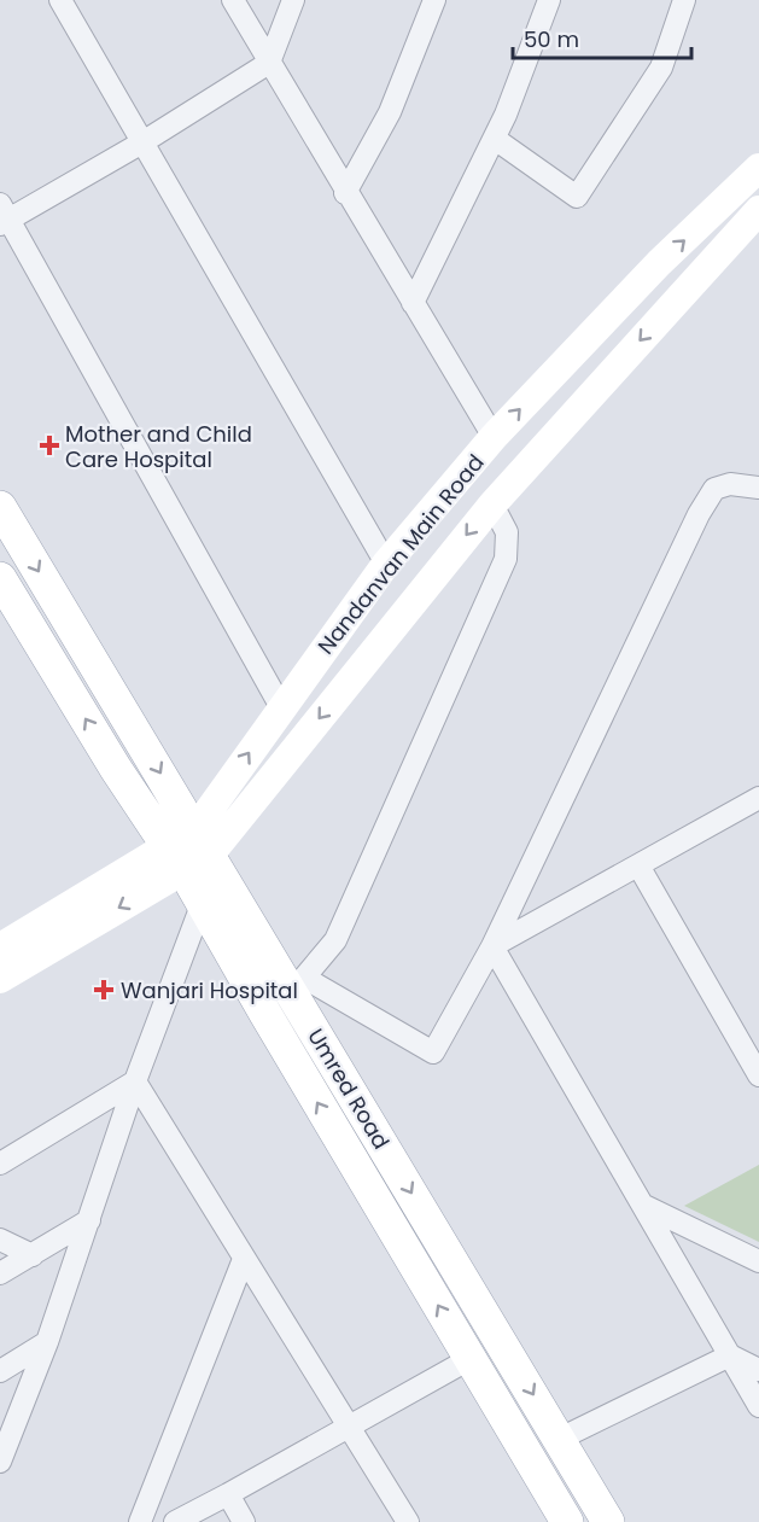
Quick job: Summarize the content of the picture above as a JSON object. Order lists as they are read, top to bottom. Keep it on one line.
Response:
{"streets":{"main road":["Nandanvan Main Road","Umred Road"]},"crossings":[["Nandanvan Main Road","Umred Road"]],"places":{"health":["Mother and Child Care Hospital","Wanjari Hospital"]},"scale_bar":"50 m"}
